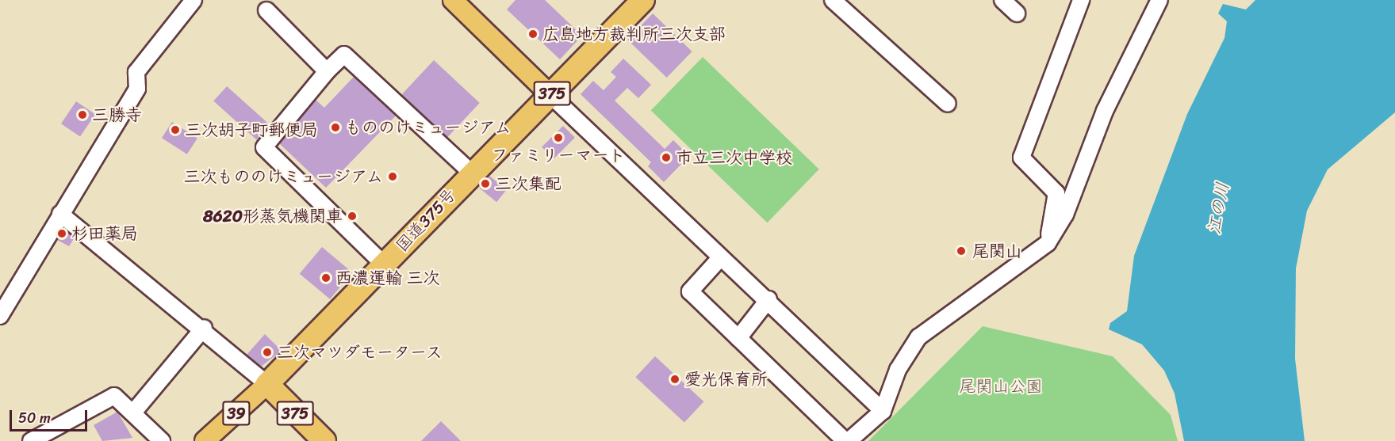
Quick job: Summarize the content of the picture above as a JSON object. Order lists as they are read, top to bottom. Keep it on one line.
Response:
{"streets":{"highway":["375","国道375号"],"main road":["39"]},"crossings":[["375","国道375号"],["375","39"],["国道375号","39"]],"water":["江の川"],"parks":["尾関山公園"],"places":["広島地方裁判所三次支部","三勝寺","もののけミュージアム","三次胡子町郵便局","ファミリーマート","市立三次中学校","三次もののけミュージアム","三次集配","8620形蒸気機関車","杉田薬局","尾関山","西濃運輸 三次","三次マツダモータース","愛光保育所"],"scale_bar":"50 m"}
